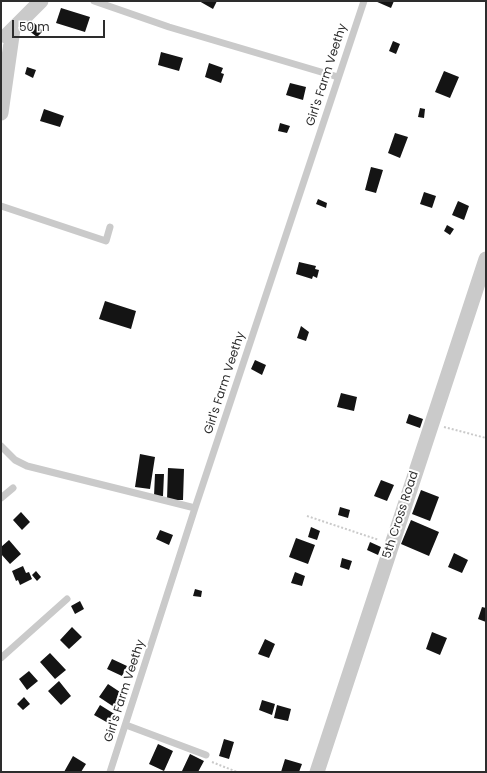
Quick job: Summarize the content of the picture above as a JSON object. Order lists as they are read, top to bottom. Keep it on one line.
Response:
{"streets":{"street":["5th Cross Road"],"lane":["Girl's Farm Veethy"]},"scale_bar":"50 m"}
